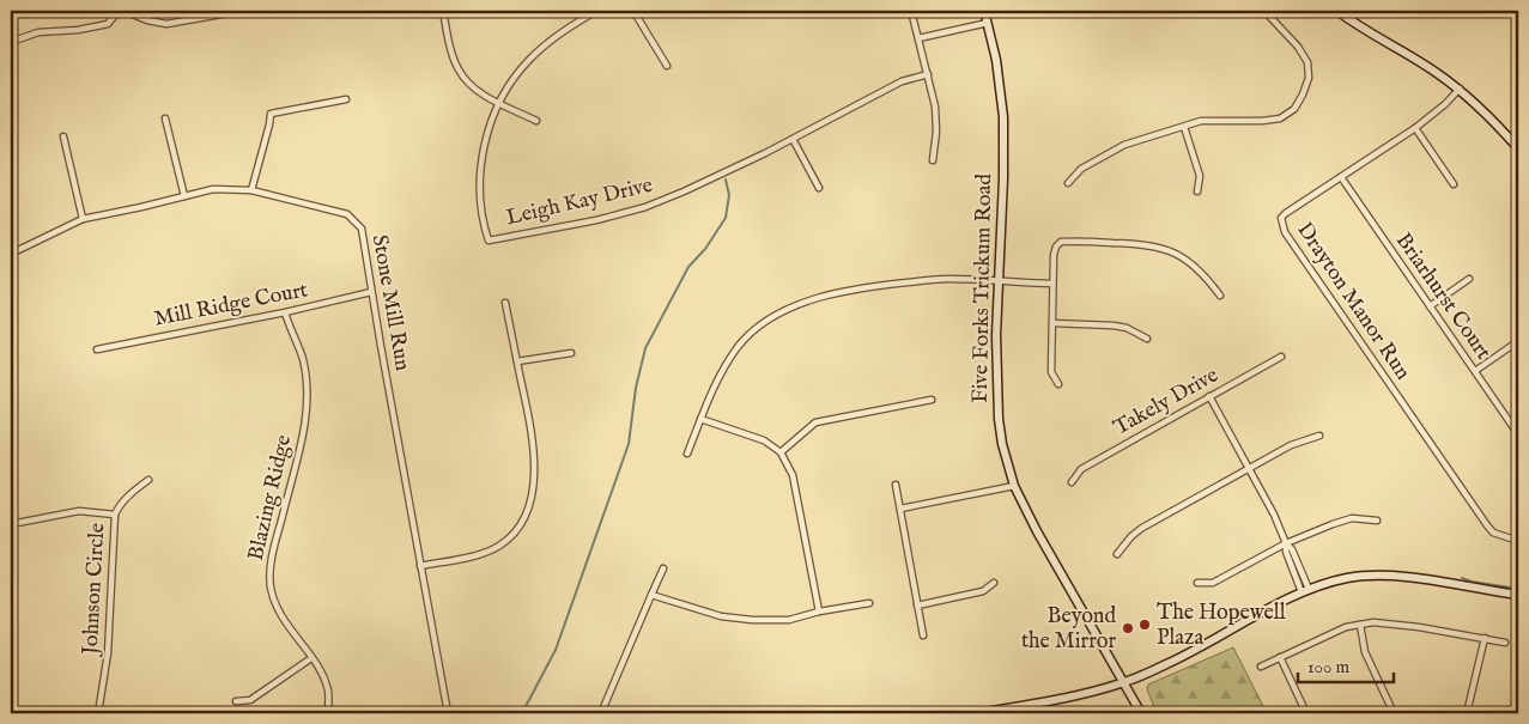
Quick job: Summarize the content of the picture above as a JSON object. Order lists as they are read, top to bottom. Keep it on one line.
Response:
{"streets":{"street":["Leigh Kay Drive","Five Forks Trickum Road","Briarhurst Court","Drayton Manor Run","Stone Mill Run","Mill Ridge Court","Takely Drive","Blazing Ridge","Johnson Circle"]},"crossings":[["Briarhurst Court","Drayton Manor Run"],["Stone Mill Run","Mill Ridge Court"],["Mill Ridge Court","Blazing Ridge"]],"places":["The Hopewell Plaza","Beyond the Mirror"],"scale_bar":"100 m"}
